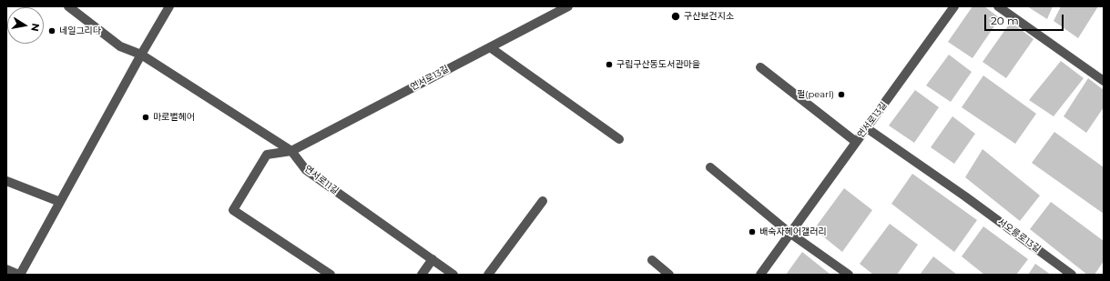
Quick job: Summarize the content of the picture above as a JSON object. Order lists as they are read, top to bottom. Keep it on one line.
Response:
{"streets":{"street":["연서로13길","연서로11길","서오릉로13길"]},"crossings":[["연서로13길","연서로11길"],["연서로13길","서오릉로13길"]],"places":["구산보건지소","네일그리다","구립구산동도서관마을","펄(pearl)","마로별헤어","배숙자헤어갤러리"],"scale_bar":"20 m","north":"right"}
